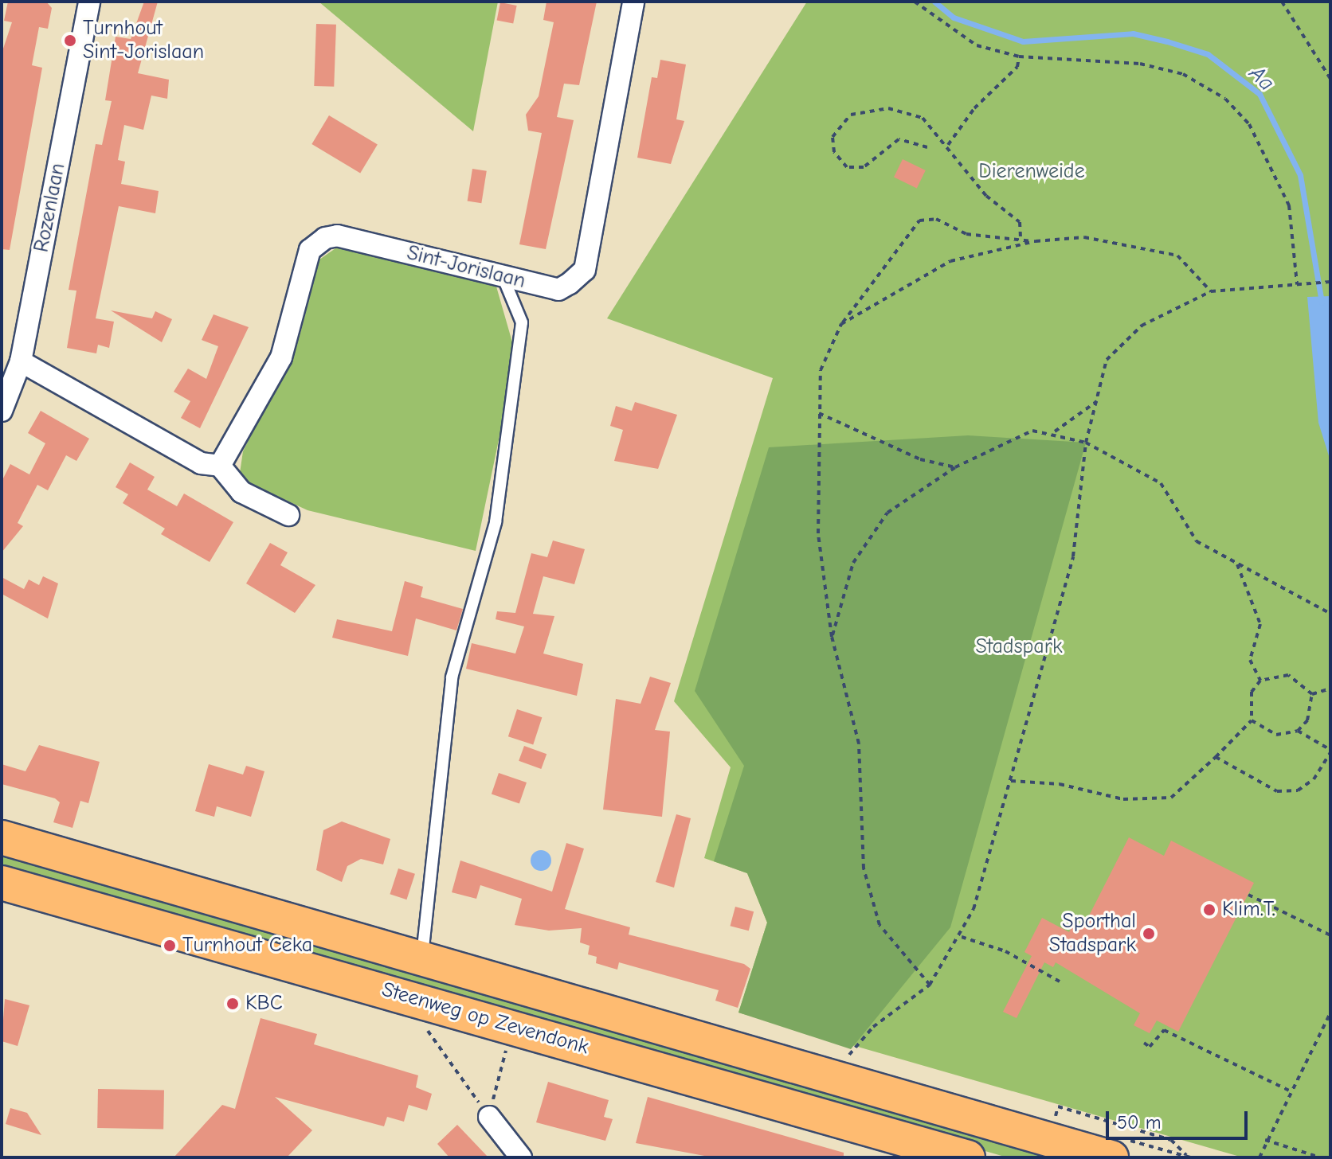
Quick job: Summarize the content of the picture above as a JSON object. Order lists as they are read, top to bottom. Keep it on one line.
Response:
{"streets":{"main road":["Steenweg op Zevendonk"],"street":["Rozenlaan","Sint-Jorislaan"]},"water":["Aa"],"parks":["Dierenweide","Stadspark"],"places":["Turnhout Sint-Jorislaan","Klim.T.","Sporthal Stadspark","Turnhout Ceka","KBC"],"scale_bar":"50 m"}
